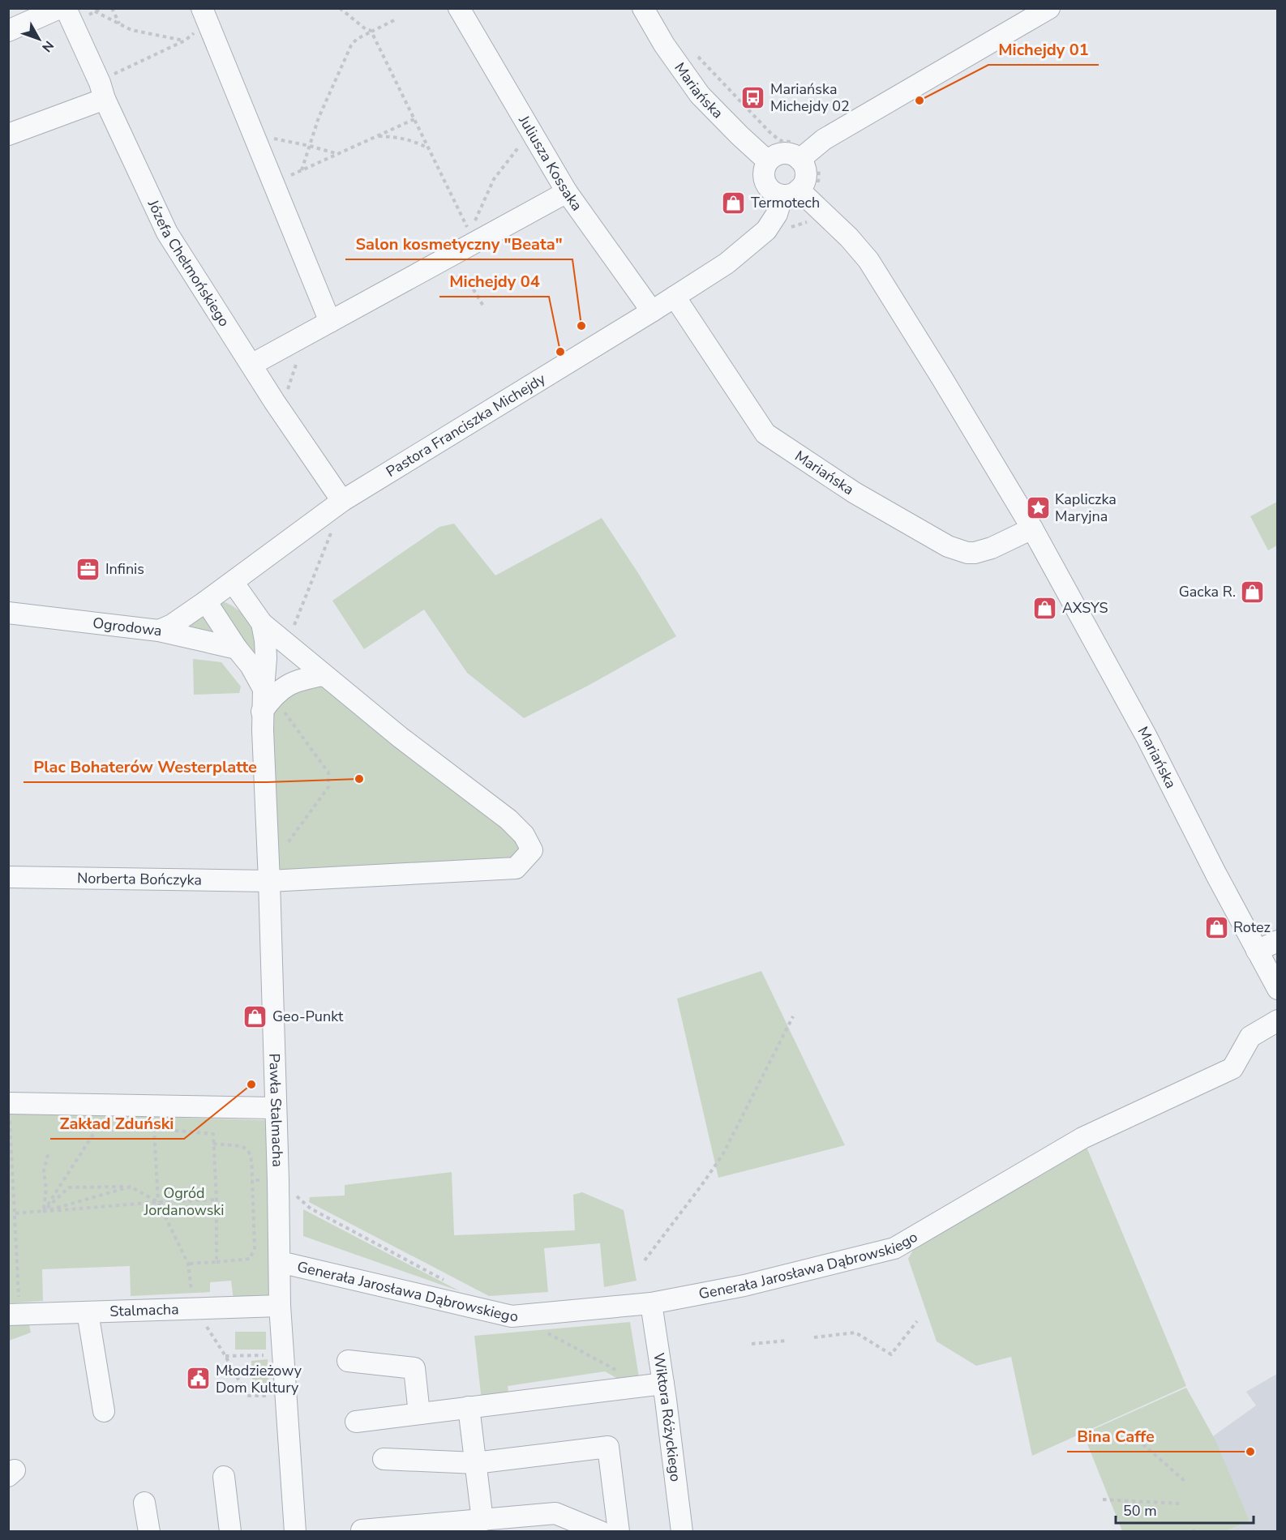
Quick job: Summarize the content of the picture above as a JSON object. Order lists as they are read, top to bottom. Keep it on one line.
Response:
{"streets":{"street":["Mariańska","Juliusza Kossaka","Józefa Chełmońskiego","Pastora Franciszka Michejdy","Ogrodowa","Norberta Bończyka","Pawła Stalmacha","Generała Jarosława Dąbrowskiego","Stalmacha","Wiktora Różyckiego"]},"crossings":[["Mariańska","Pastora Franciszka Michejdy"],["Juliusza Kossaka","Pastora Franciszka Michejdy"],["Józefa Chełmońskiego","Pastora Franciszka Michejdy"],["Pastora Franciszka Michejdy","Ogrodowa"],["Pastora Franciszka Michejdy","Pawła Stalmacha"],["Ogrodowa","Pawła Stalmacha"],["Norberta Bończyka","Pawła Stalmacha"],["Pawła Stalmacha","Generała Jarosława Dąbrowskiego"],["Pawła Stalmacha","Stalmacha"],["Generała Jarosława Dąbrowskiego","Wiktora Różyckiego"]],"parks":["Ogród Jordanowski"],"places":{"bus stop":["Mariańska Michejdy 02"],"other":["Michejdy 01","Salon kosmetyczny \"Beata\"","Michejdy 04","Plac Bohaterów Westerplatte","Zakład Zduński","Bina Caffe"],"shop":["Termotech","Gacka R.","AXSYS","Rotez","Geo-Punkt"],"place":["Kapliczka Maryjna"],"office":["Infinis"],"public building":["Młodzieżowy Dom Kultury"]},"scale_bar":"50 m","north":"bottom right"}
